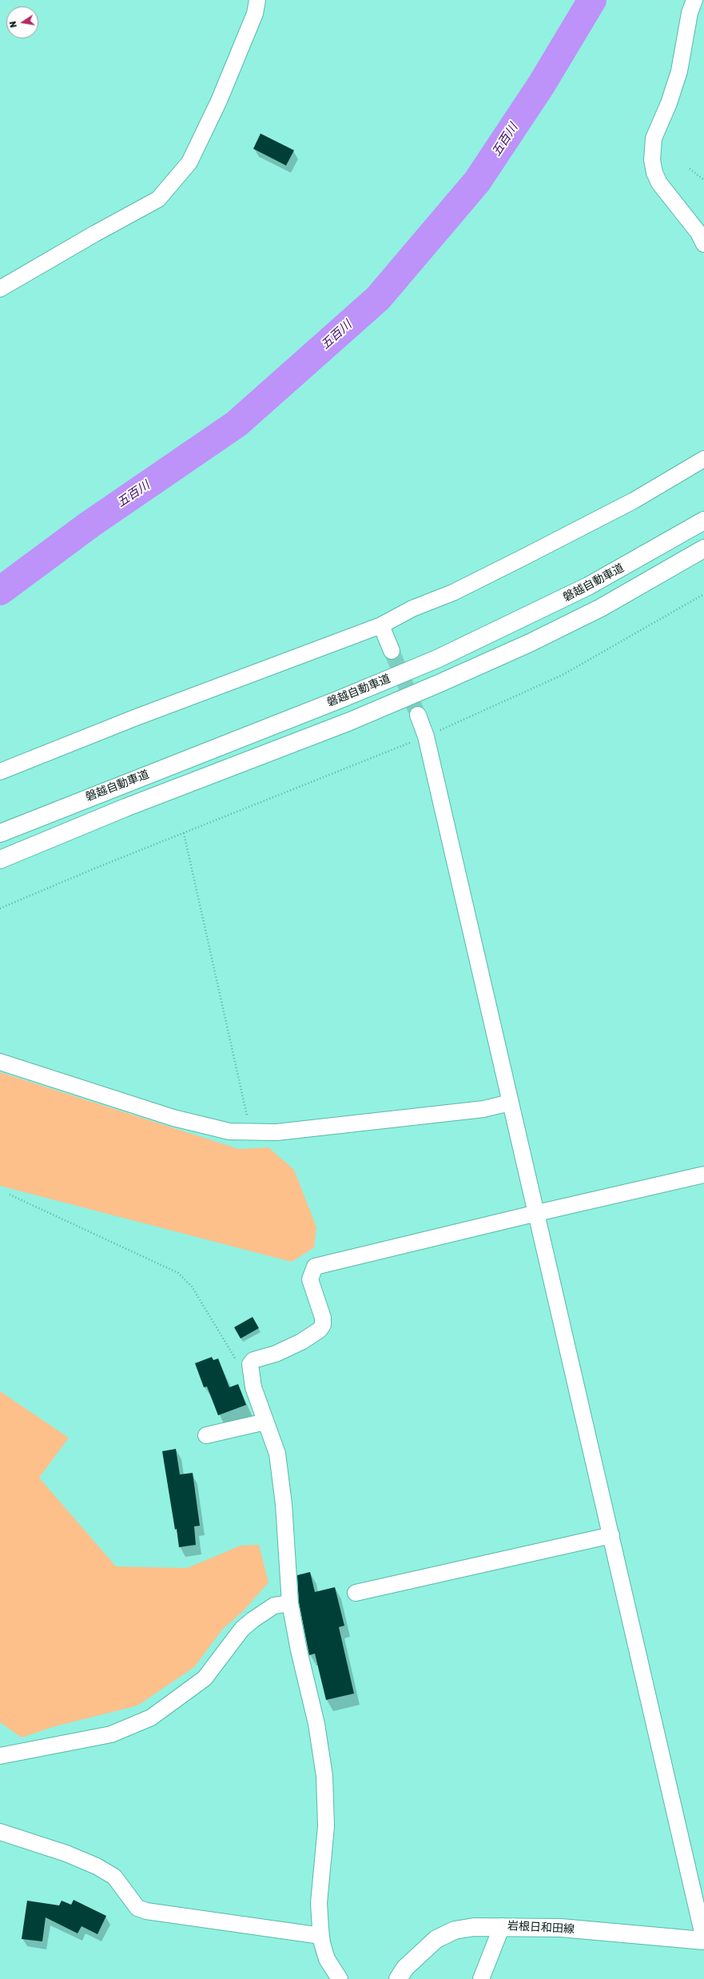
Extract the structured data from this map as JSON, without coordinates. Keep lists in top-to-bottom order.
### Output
{
  "streets": {
    "main road": ["磐越自動車道", "岩根日和田線"]
  },
  "water": ["五百川"],
  "north": "left"
}
